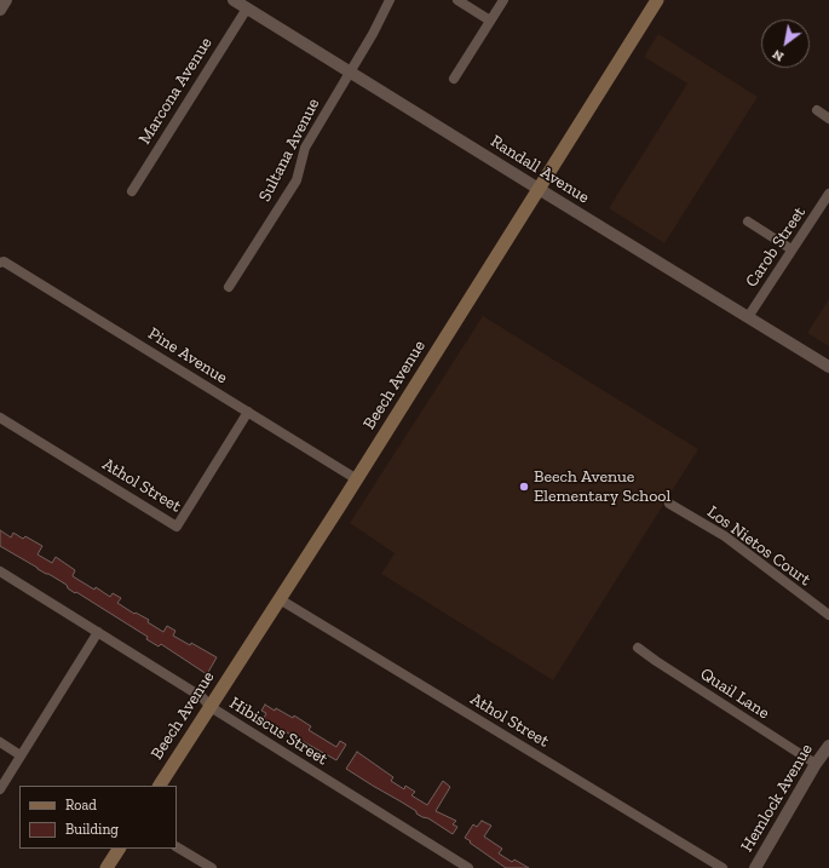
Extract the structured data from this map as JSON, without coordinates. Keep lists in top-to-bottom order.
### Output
{
  "streets": {
    "main road": ["Beech Avenue"],
    "street": [
      "Marcona Avenue",
      "Sultana Avenue",
      "Randall Avenue",
      "Carob Street",
      "Pine Avenue",
      "Athol Street",
      "Los Nietos Court",
      "Quail Lane",
      "Hibiscus Street",
      "Hemlock Avenue"
    ]
  },
  "crossings": [
    ["Marcona Avenue", "Randall Avenue"],
    ["Sultana Avenue", "Randall Avenue"],
    ["Randall Avenue", "Carob Street"],
    ["Randall Avenue", "Beech Avenue"],
    ["Pine Avenue", "Beech Avenue"],
    ["Pine Avenue", "Athol Street"],
    ["Beech Avenue", "Athol Street"],
    ["Beech Avenue", "Hibiscus Street"],
    ["Quail Lane", "Hemlock Avenue"]
  ],
  "places": ["Beech Avenue Elementary School"],
  "legend": ["Road", "Building"],
  "north": "bottom left"
}
